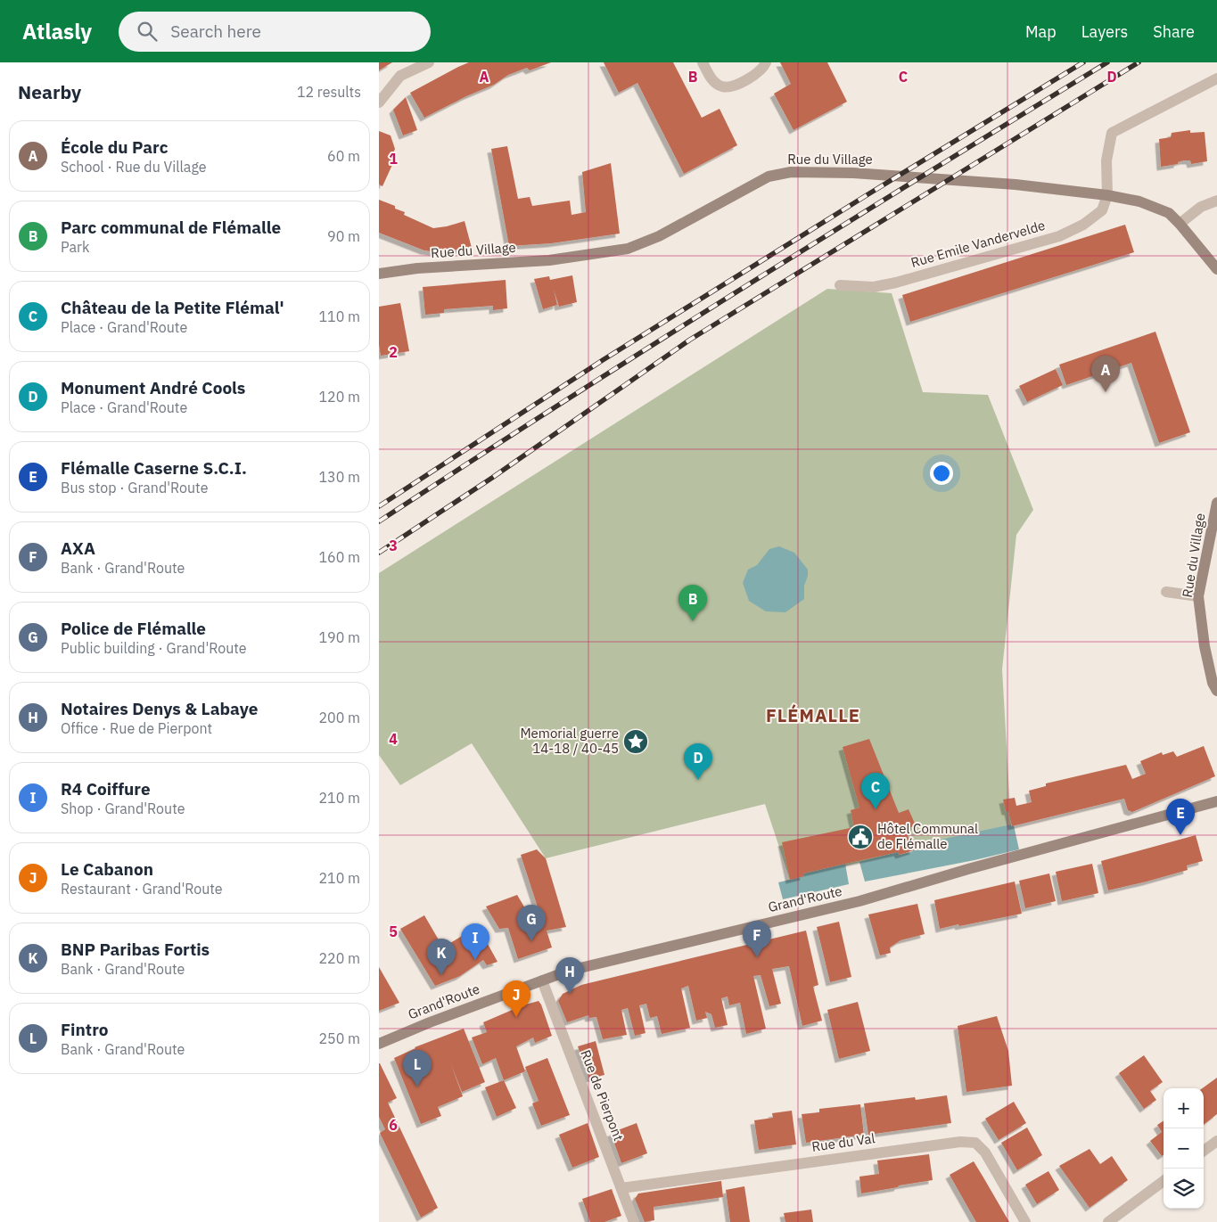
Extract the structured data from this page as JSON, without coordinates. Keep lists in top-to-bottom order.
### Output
{
  "streets": {
    "street": [
      "Rue du Village",
      "Rue Emile Vandervelde",
      "Grand'Route",
      "Rue de Pierpont",
      "Rue du Val"
    ]
  },
  "crossings": [
    ["Rue du Village", "Rue Emile Vandervelde"],
    ["Grand'Route", "Rue de Pierpont"],
    ["Rue de Pierpont", "Rue du Val"]
  ],
  "districts": ["FLÉMALLE"],
  "places": {
    "place": ["Memorial guerre 14-18 / 40-45"],
    "public building": ["Hôtel Communal de Flémalle"]
  },
  "page": {
    "header": "Atlasly",
    "search": "Search here",
    "nav": ["Map", "Layers", "Share"],
    "heading": ["Nearby", "12 results"],
    "list": [
      {
        "mark": "A",
        "name": "École du Parc",
        "note": "School · Rue du Village",
        "value": "60 m"
      },
      {
        "mark": "B",
        "name": "Parc communal de Flémalle",
        "note": "Park",
        "value": "90 m"
      },
      {
        "mark": "C",
        "name": "Château de la Petite Flémal'",
        "note": "Place · Grand'Route",
        "value": "110 m"
      },
      {
        "mark": "D",
        "name": "Monument André Cools",
        "note": "Place · Grand'Route",
        "value": "120 m"
      },
      {
        "mark": "E",
        "name": "Flémalle Caserne S.C.I.",
        "note": "Bus stop · Grand'Route",
        "value": "130 m"
      },
      {
        "mark": "F",
        "name": "AXA",
        "note": "Bank · Grand'Route",
        "value": "160 m"
      },
      {
        "mark": "G",
        "name": "Police de Flémalle",
        "note": "Public building · Grand'Route",
        "value": "190 m"
      },
      {
        "mark": "H",
        "name": "Notaires Denys & Labaye",
        "note": "Office · Rue de Pierpont",
        "value": "200 m"
      },
      {
        "mark": "I",
        "name": "R4 Coiffure",
        "note": "Shop · Grand'Route",
        "value": "210 m"
      },
      {
        "mark": "J",
        "name": "Le Cabanon",
        "note": "Restaurant · Grand'Route",
        "value": "210 m"
      },
      {
        "mark": "K",
        "name": "BNP Paribas Fortis",
        "note": "Bank · Grand'Route",
        "value": "220 m"
      },
      {
        "mark": "L",
        "name": "Fintro",
        "note": "Bank · Grand'Route",
        "value": "250 m"
      }
    ],
    "pins": [
      "A",
      "B",
      "D",
      "C",
      "E",
      "G",
      "F",
      "I",
      "K",
      "H",
      "J",
      "L"
    ],
    "map_buttons": ["+", "−"]
  },
  "grid": {
    "columns": [
      "A",
      "B",
      "C",
      "D"
    ],
    "rows": [
      "1",
      "2",
      "3",
      "4",
      "5",
      "6"
    ]
  }
}
